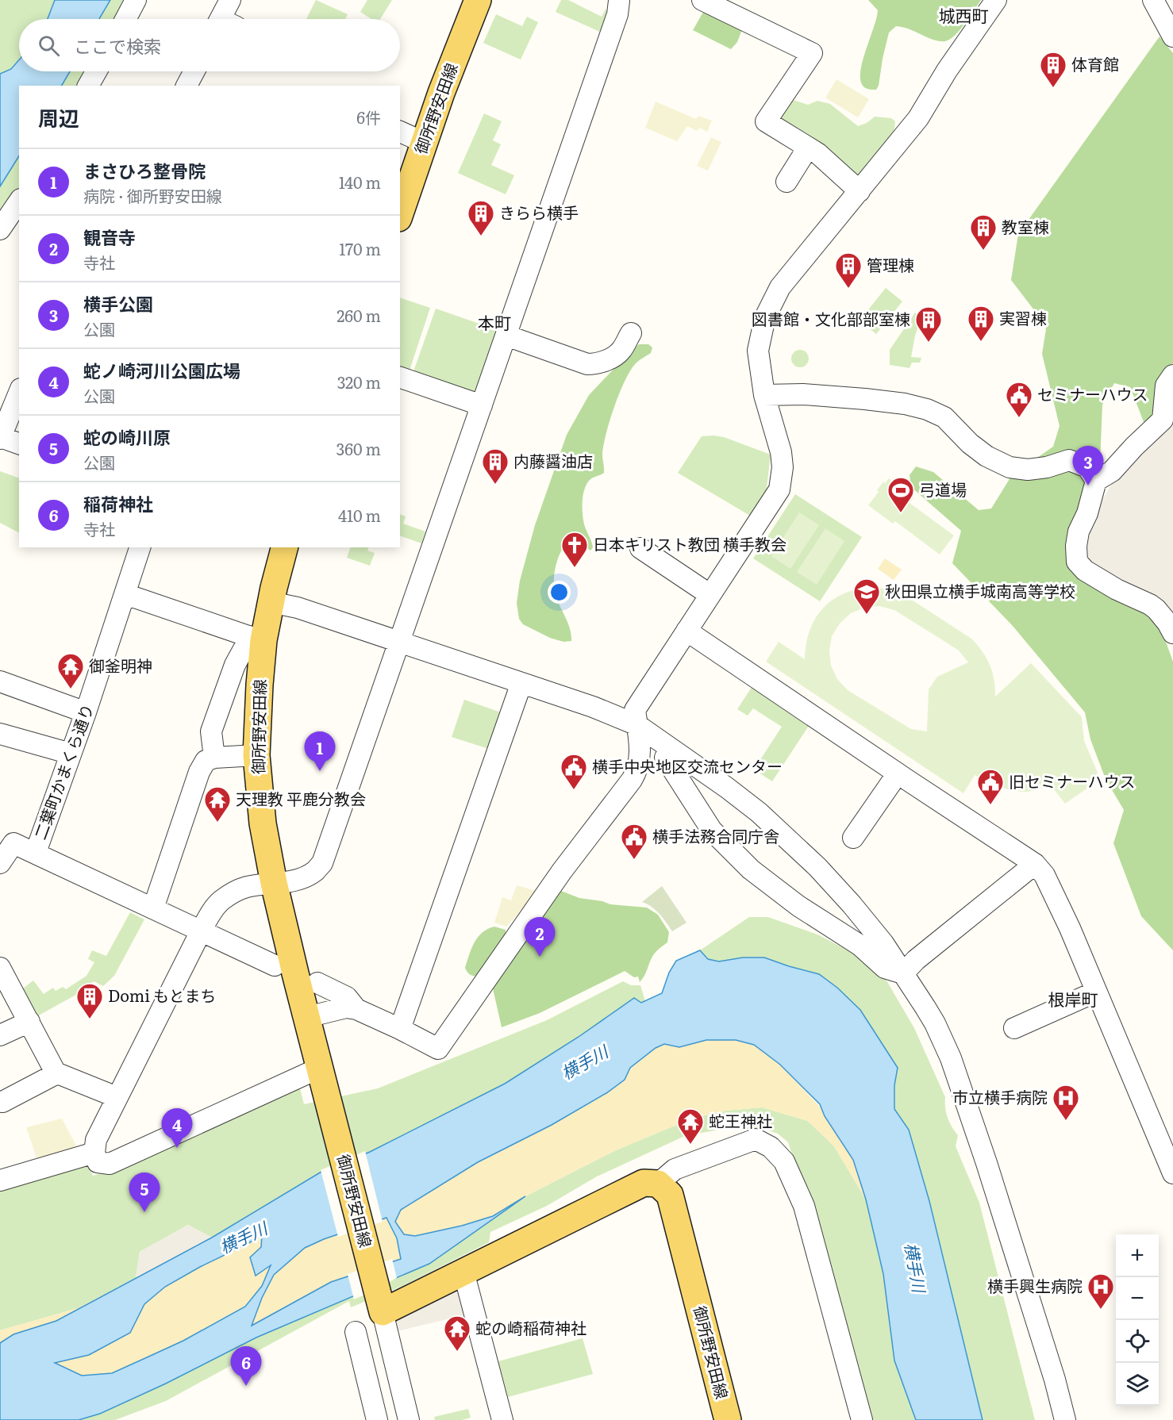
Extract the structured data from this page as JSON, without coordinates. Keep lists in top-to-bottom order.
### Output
{
  "streets": {
    "main road": ["御所野安田線"],
    "street": ["二葉町かまくら通り"]
  },
  "districts": ["城西町", "本町", "根岸町"],
  "water": ["横手川"],
  "places": {
    "building": [
      "体育館",
      "きらら横手",
      "教室棟",
      "管理棟",
      "実習棟",
      "図書館・文化部部室棟",
      "内藤醤油店",
      "Domi もとまち"
    ],
    "public building": [
      "セミナーハウス",
      "横手中央地区交流センター",
      "旧セミナーハウス",
      "横手法務合同庁舎"
    ],
    "sports": ["弓道場"],
    "church": ["日本キリスト教団 横手教会"],
    "school or university": ["秋田県立横手城南高等学校"],
    "temple": [
      "御釜明神",
      "天理教 平鹿分教会",
      "蛇王神社",
      "蛇の崎稲荷神社"
    ],
    "hospital": ["市立横手病院", "横手興生病院"]
  },
  "page": {
    "search": "ここで検索",
    "heading": ["周辺", "6件"],
    "list": [
      {
        "mark": "1",
        "name": "まさひろ整骨院",
        "note": "病院 · 御所野安田線",
        "value": "140 m"
      },
      {
        "mark": "2",
        "name": "観音寺",
        "note": "寺社",
        "value": "170 m"
      },
      {
        "mark": "3",
        "name": "横手公園",
        "note": "公園",
        "value": "260 m"
      },
      {
        "mark": "4",
        "name": "蛇ノ崎河川公園広場",
        "note": "公園",
        "value": "320 m"
      },
      {
        "mark": "5",
        "name": "蛇の崎川原",
        "note": "公園",
        "value": "360 m"
      },
      {
        "mark": "6",
        "name": "稲荷神社",
        "note": "寺社",
        "value": "410 m"
      }
    ],
    "pins": [
      "3",
      "1",
      "2",
      "4",
      "5",
      "6"
    ],
    "map_buttons": ["+", "−"]
  }
}
